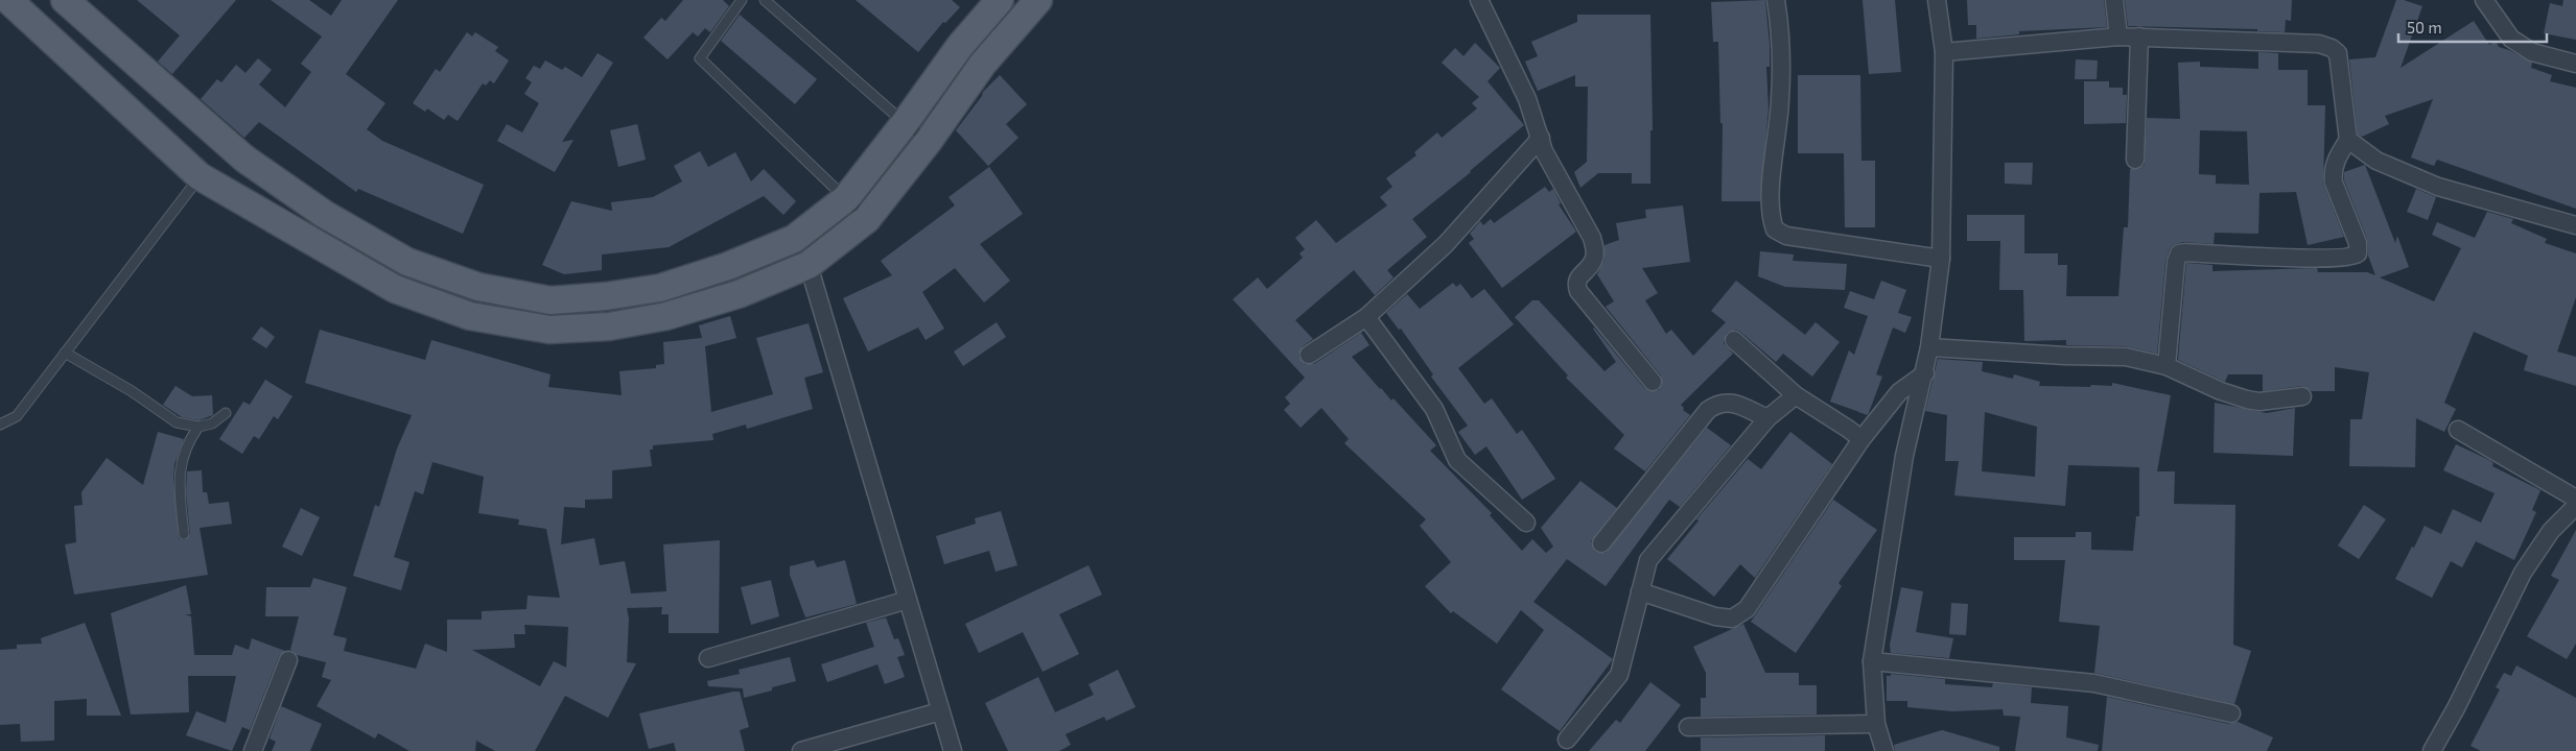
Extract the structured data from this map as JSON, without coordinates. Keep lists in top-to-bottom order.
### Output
{
  "scale_bar": "50 m"
}
